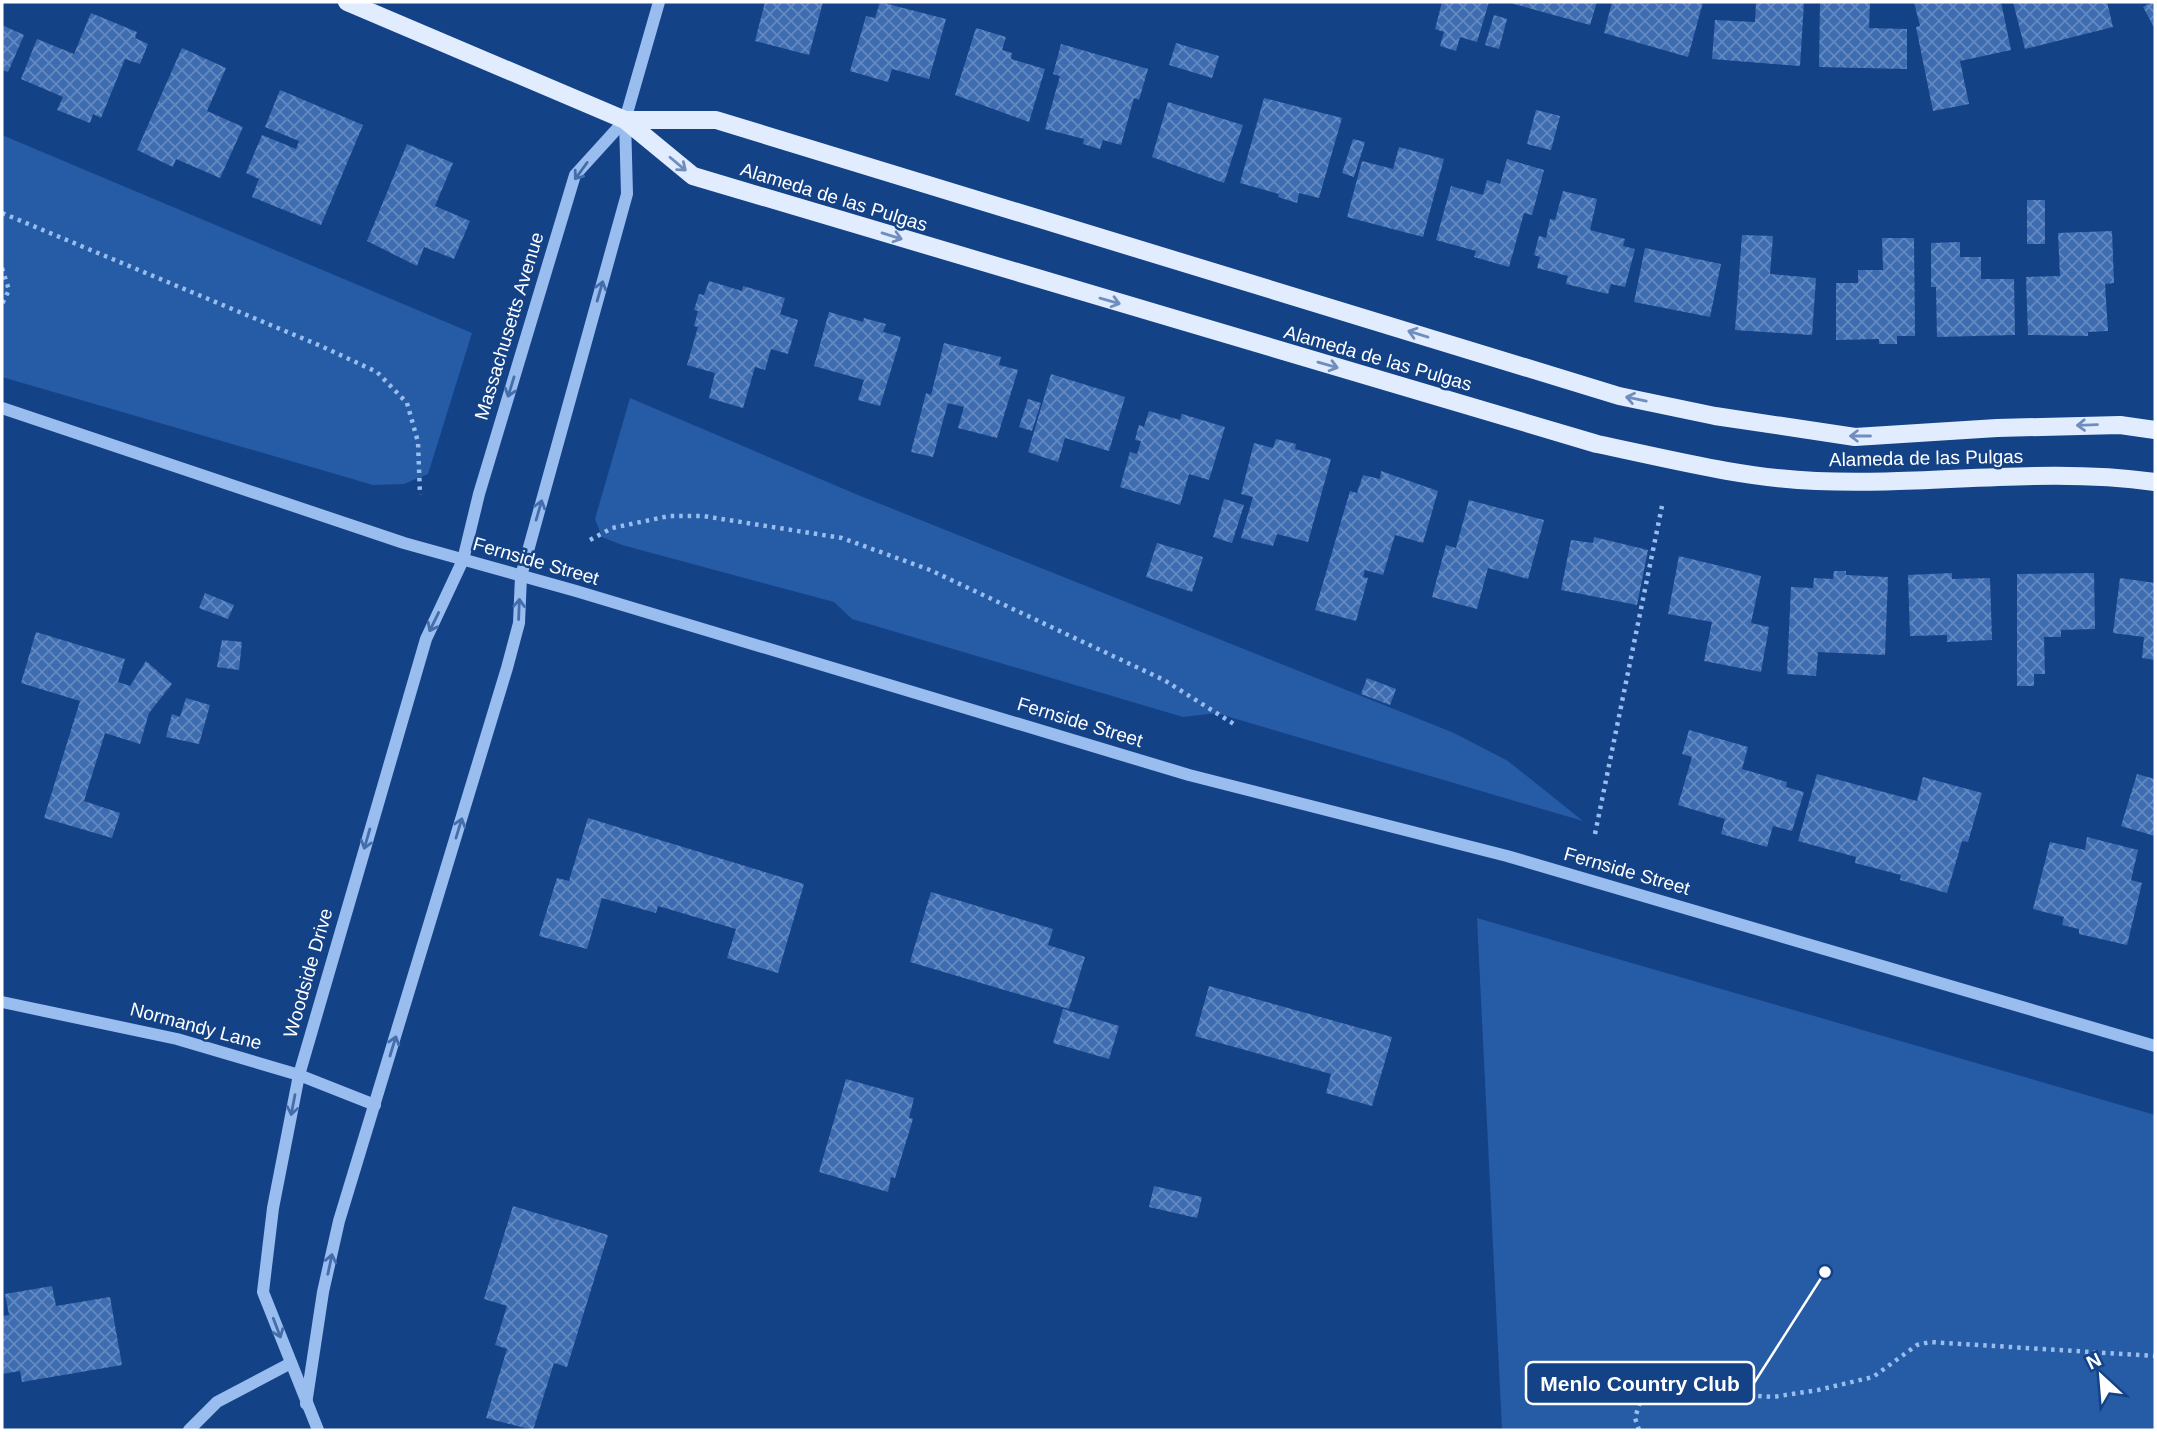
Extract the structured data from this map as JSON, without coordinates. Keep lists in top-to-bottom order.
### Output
{
  "streets": {
    "main road": ["Alameda de las Pulgas"],
    "street": [
      "Massachusetts Avenue",
      "Fernside Street",
      "Woodside Drive",
      "Normandy Lane"
    ]
  },
  "crossings": [
    ["Alameda de las Pulgas", "Massachusetts Avenue"],
    ["Massachusetts Avenue", "Fernside Street"],
    ["Massachusetts Avenue", "Woodside Drive"],
    ["Fernside Street", "Woodside Drive"],
    ["Woodside Drive", "Normandy Lane"]
  ],
  "places": ["Menlo Country Club"],
  "north": "top left"
}
